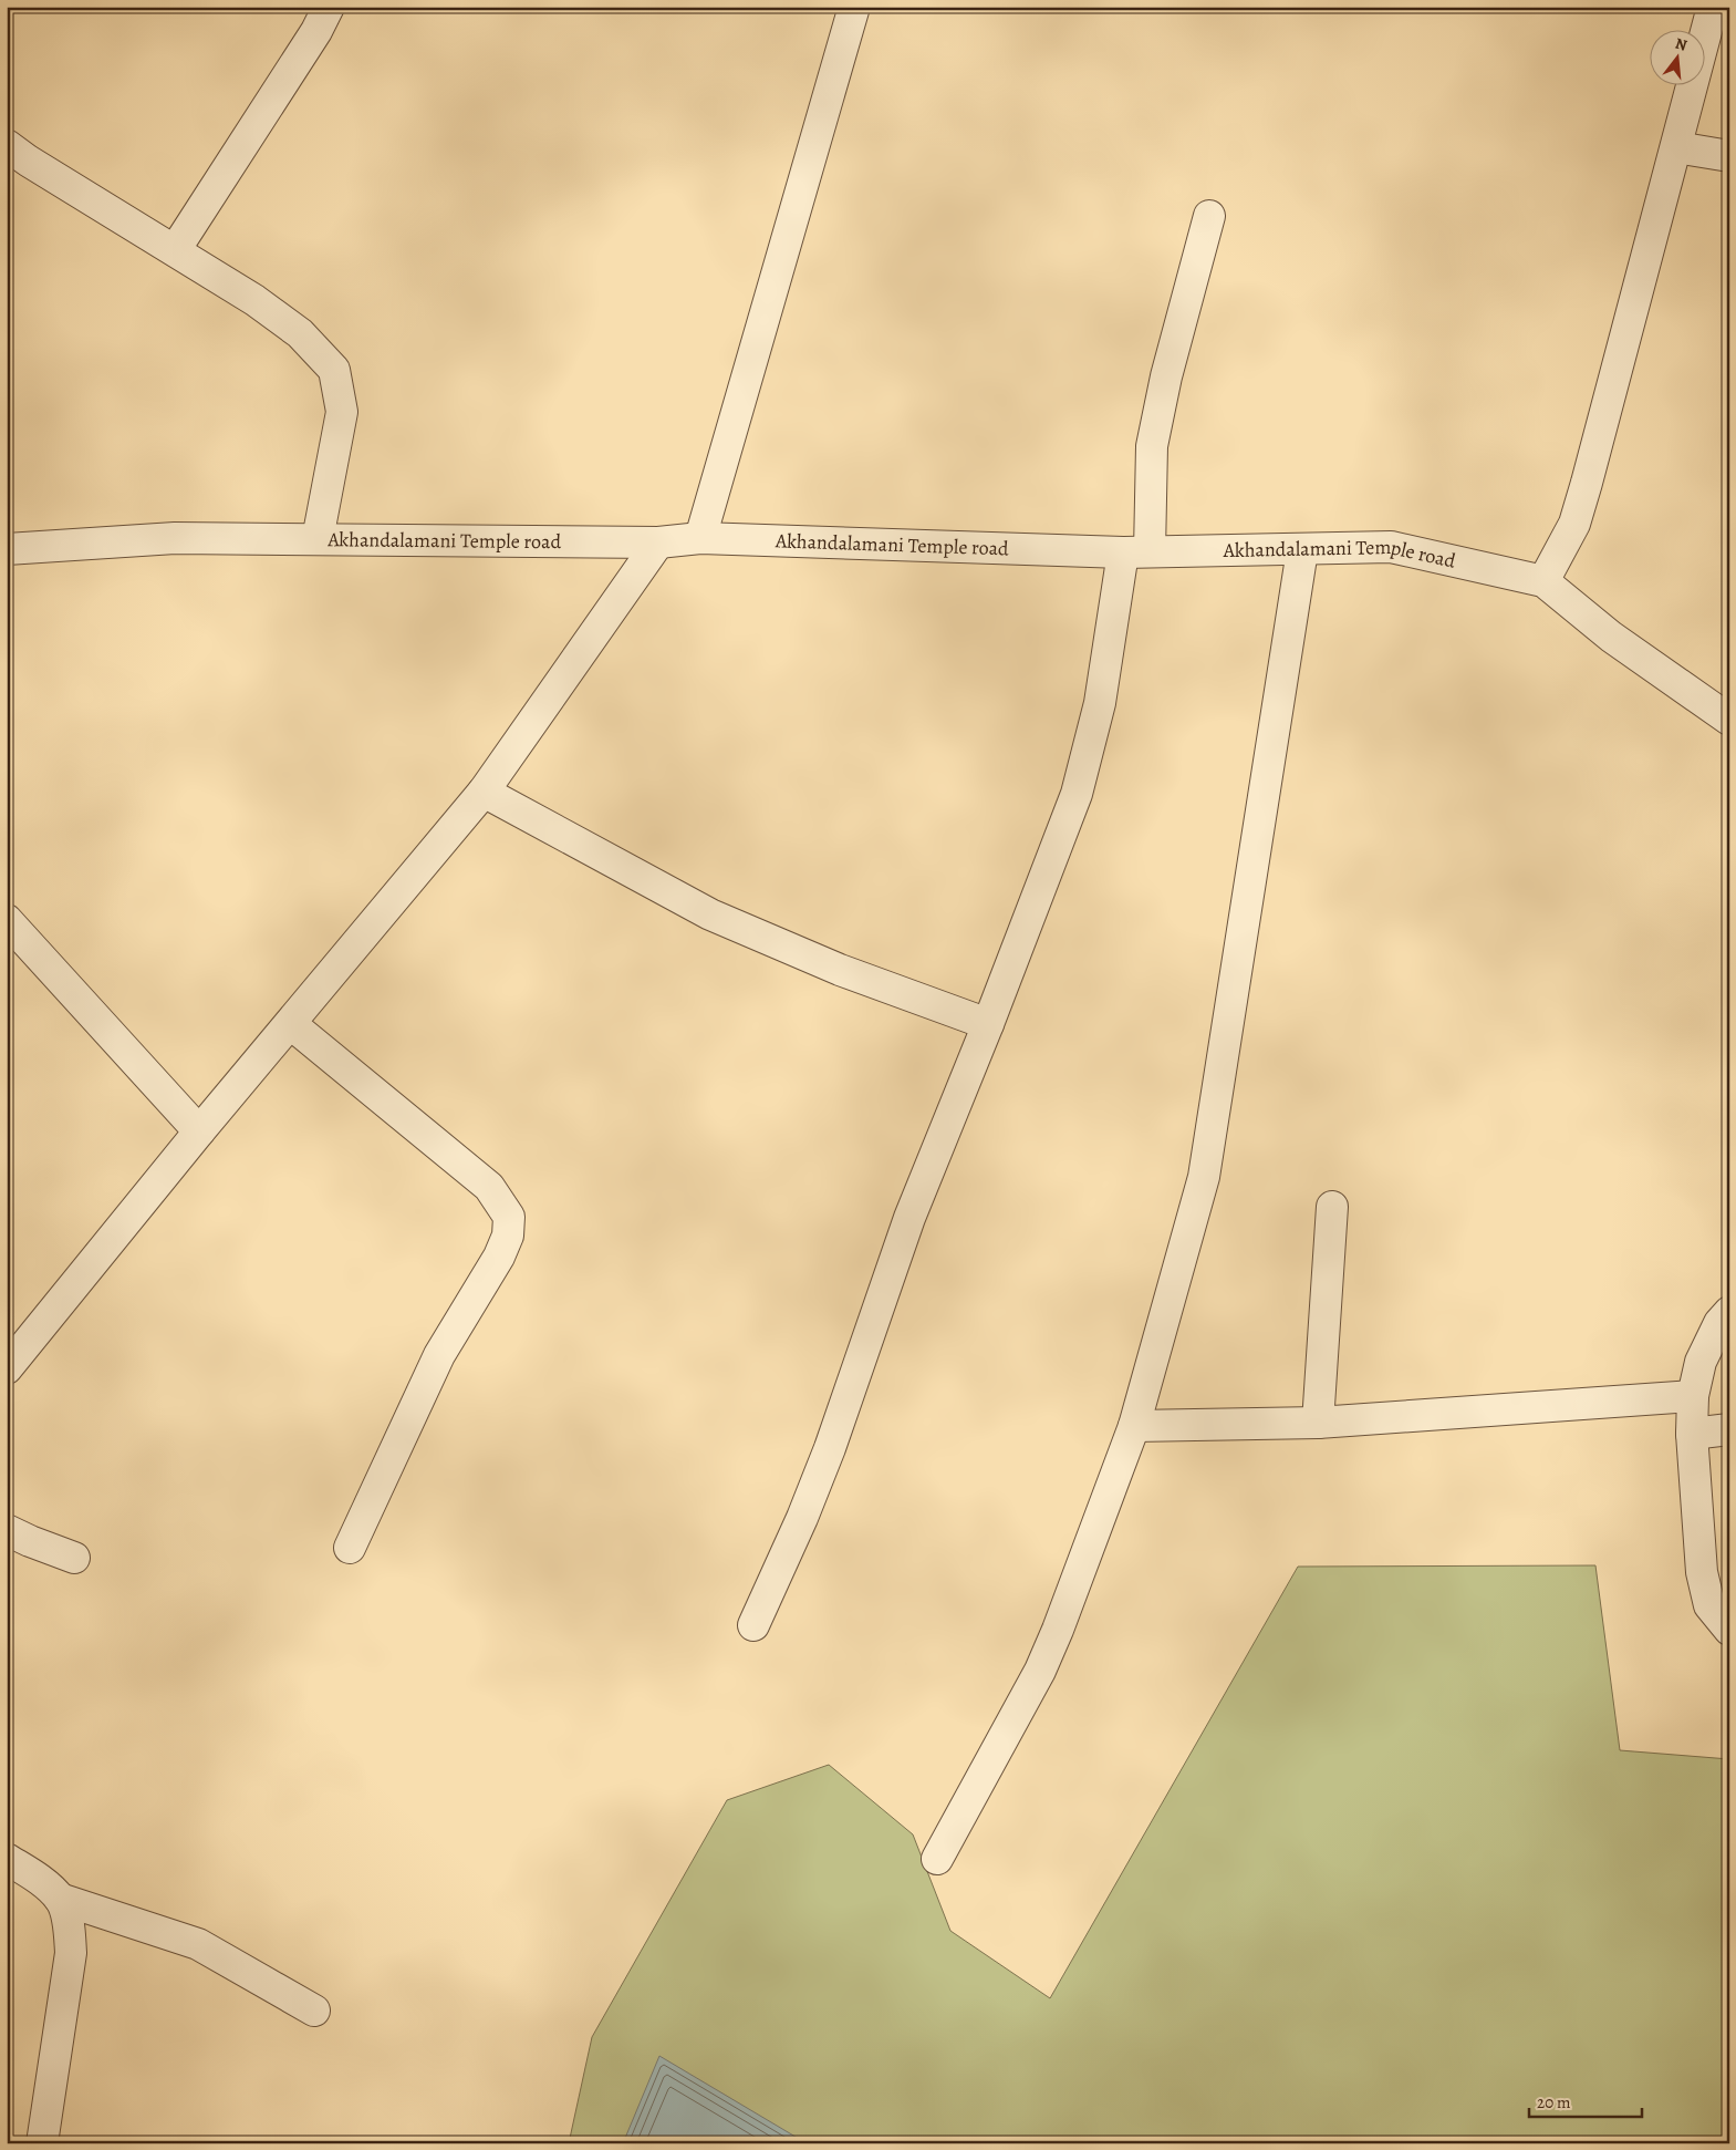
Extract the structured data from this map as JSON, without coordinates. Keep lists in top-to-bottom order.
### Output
{
  "streets": {
    "street": ["Akhandalamani Temple road"]
  },
  "scale_bar": "20 m",
  "north": "top"
}
